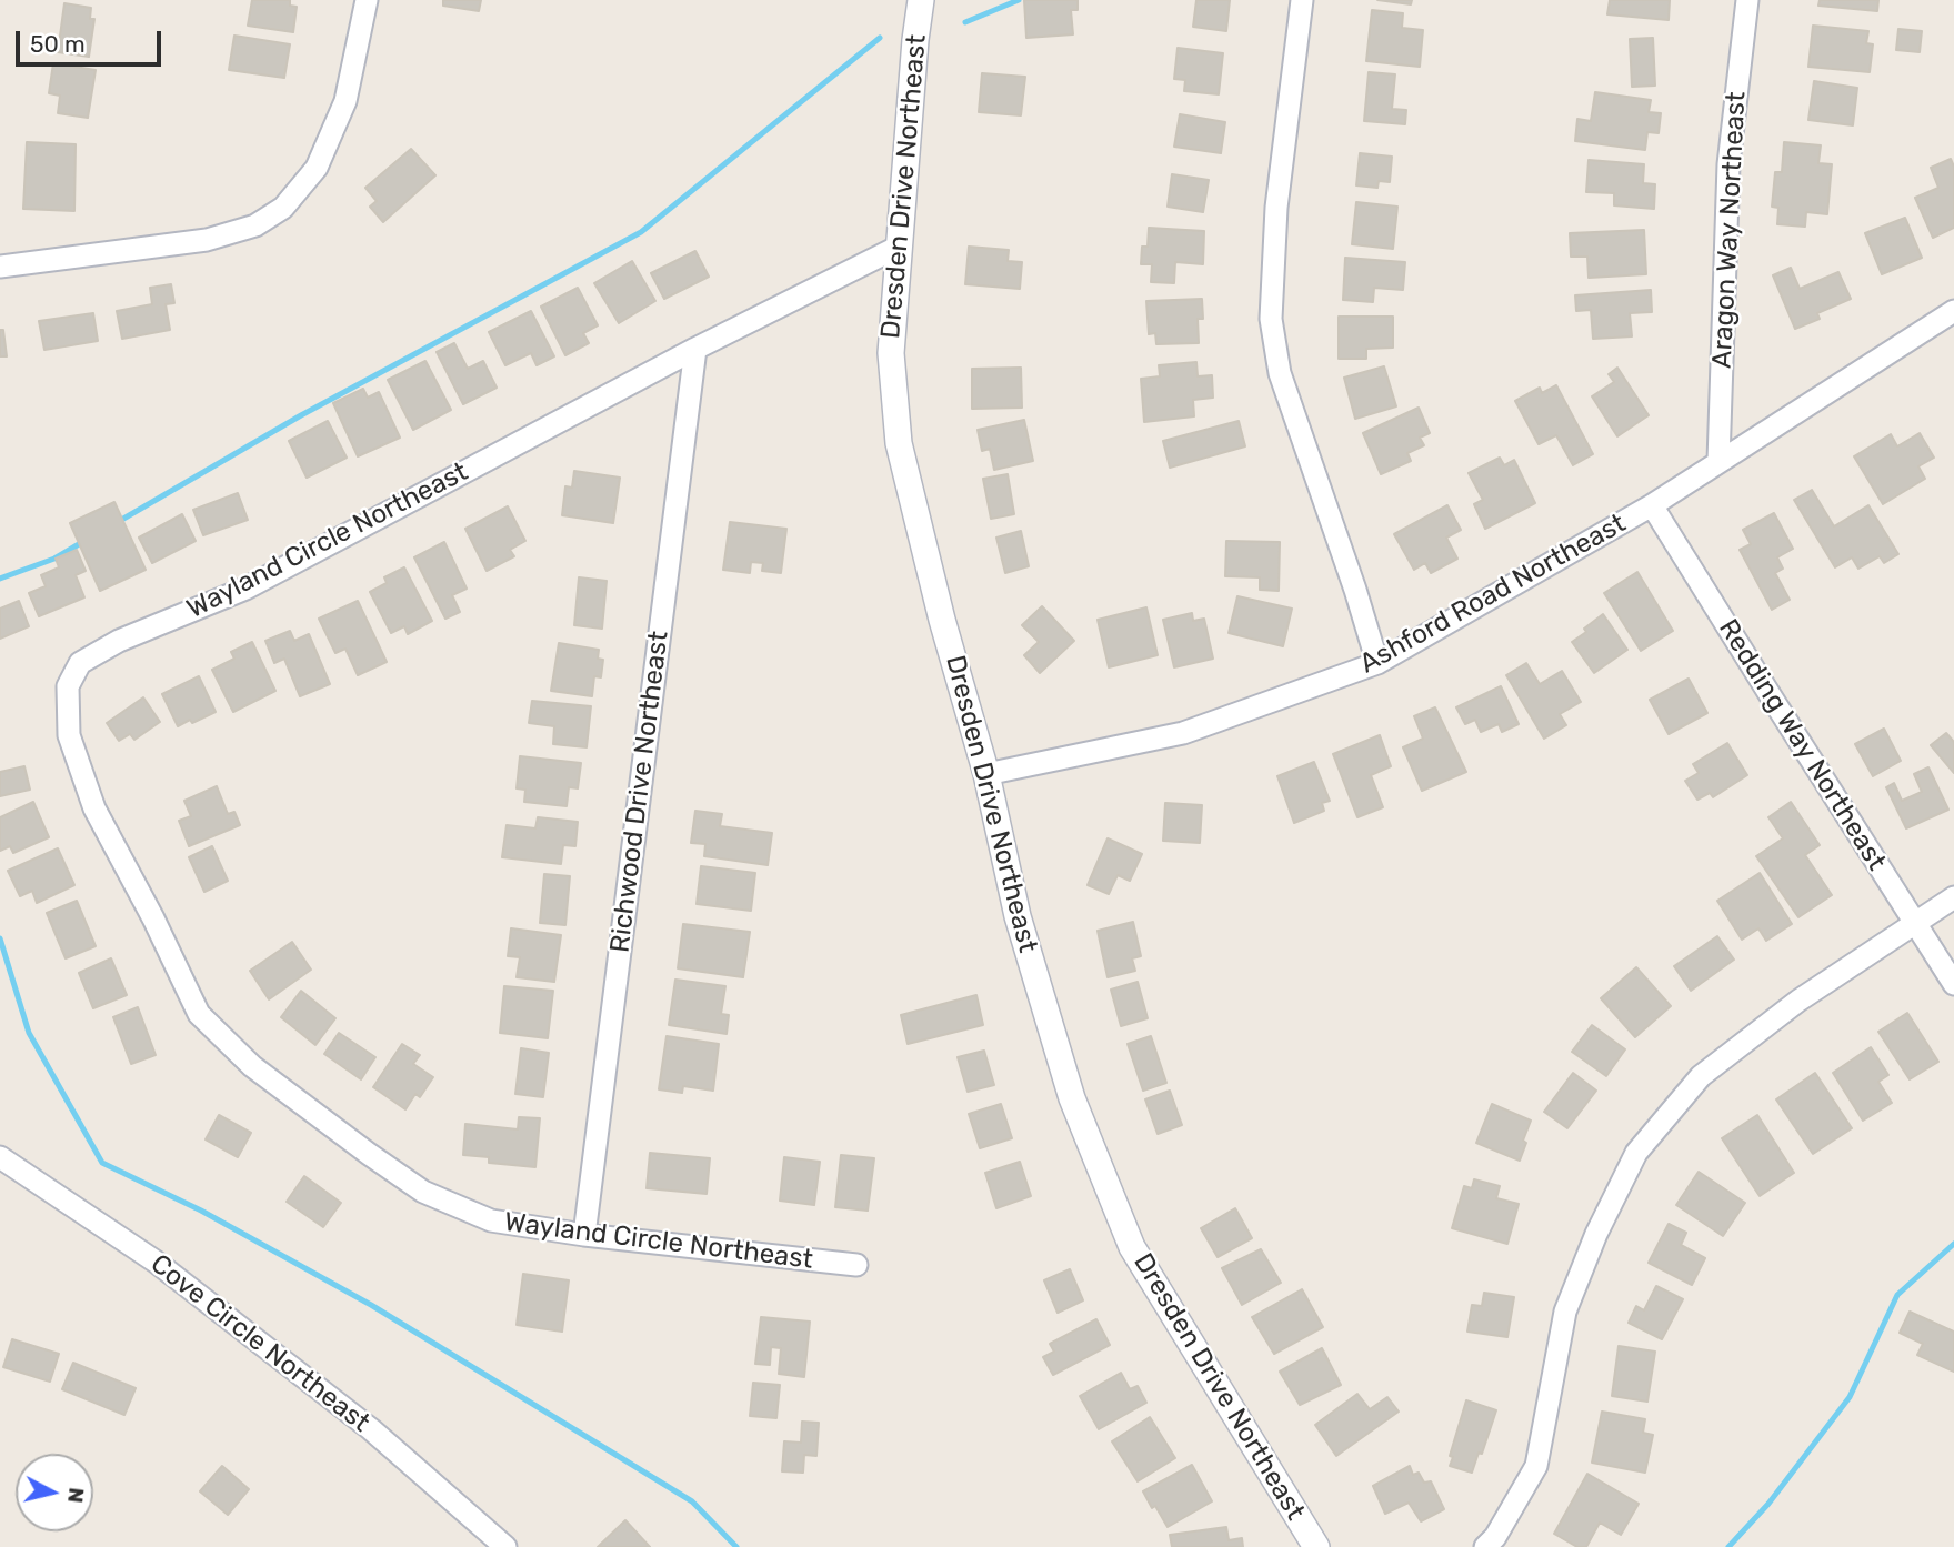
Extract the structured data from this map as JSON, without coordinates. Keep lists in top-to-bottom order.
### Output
{
  "streets": {
    "street": [
      "Dresden Drive Northeast",
      "Aragon Way Northeast",
      "Wayland Circle Northeast",
      "Ashford Road Northeast",
      "Redding Way Northeast",
      "Richwood Drive Northeast",
      "Cove Circle Northeast"
    ]
  },
  "crossings": [
    ["Dresden Drive Northeast", "Wayland Circle Northeast"],
    ["Dresden Drive Northeast", "Ashford Road Northeast"],
    ["Aragon Way Northeast", "Ashford Road Northeast"],
    ["Wayland Circle Northeast", "Richwood Drive Northeast"],
    ["Ashford Road Northeast", "Redding Way Northeast"]
  ],
  "scale_bar": "50 m",
  "north": "right"
}
